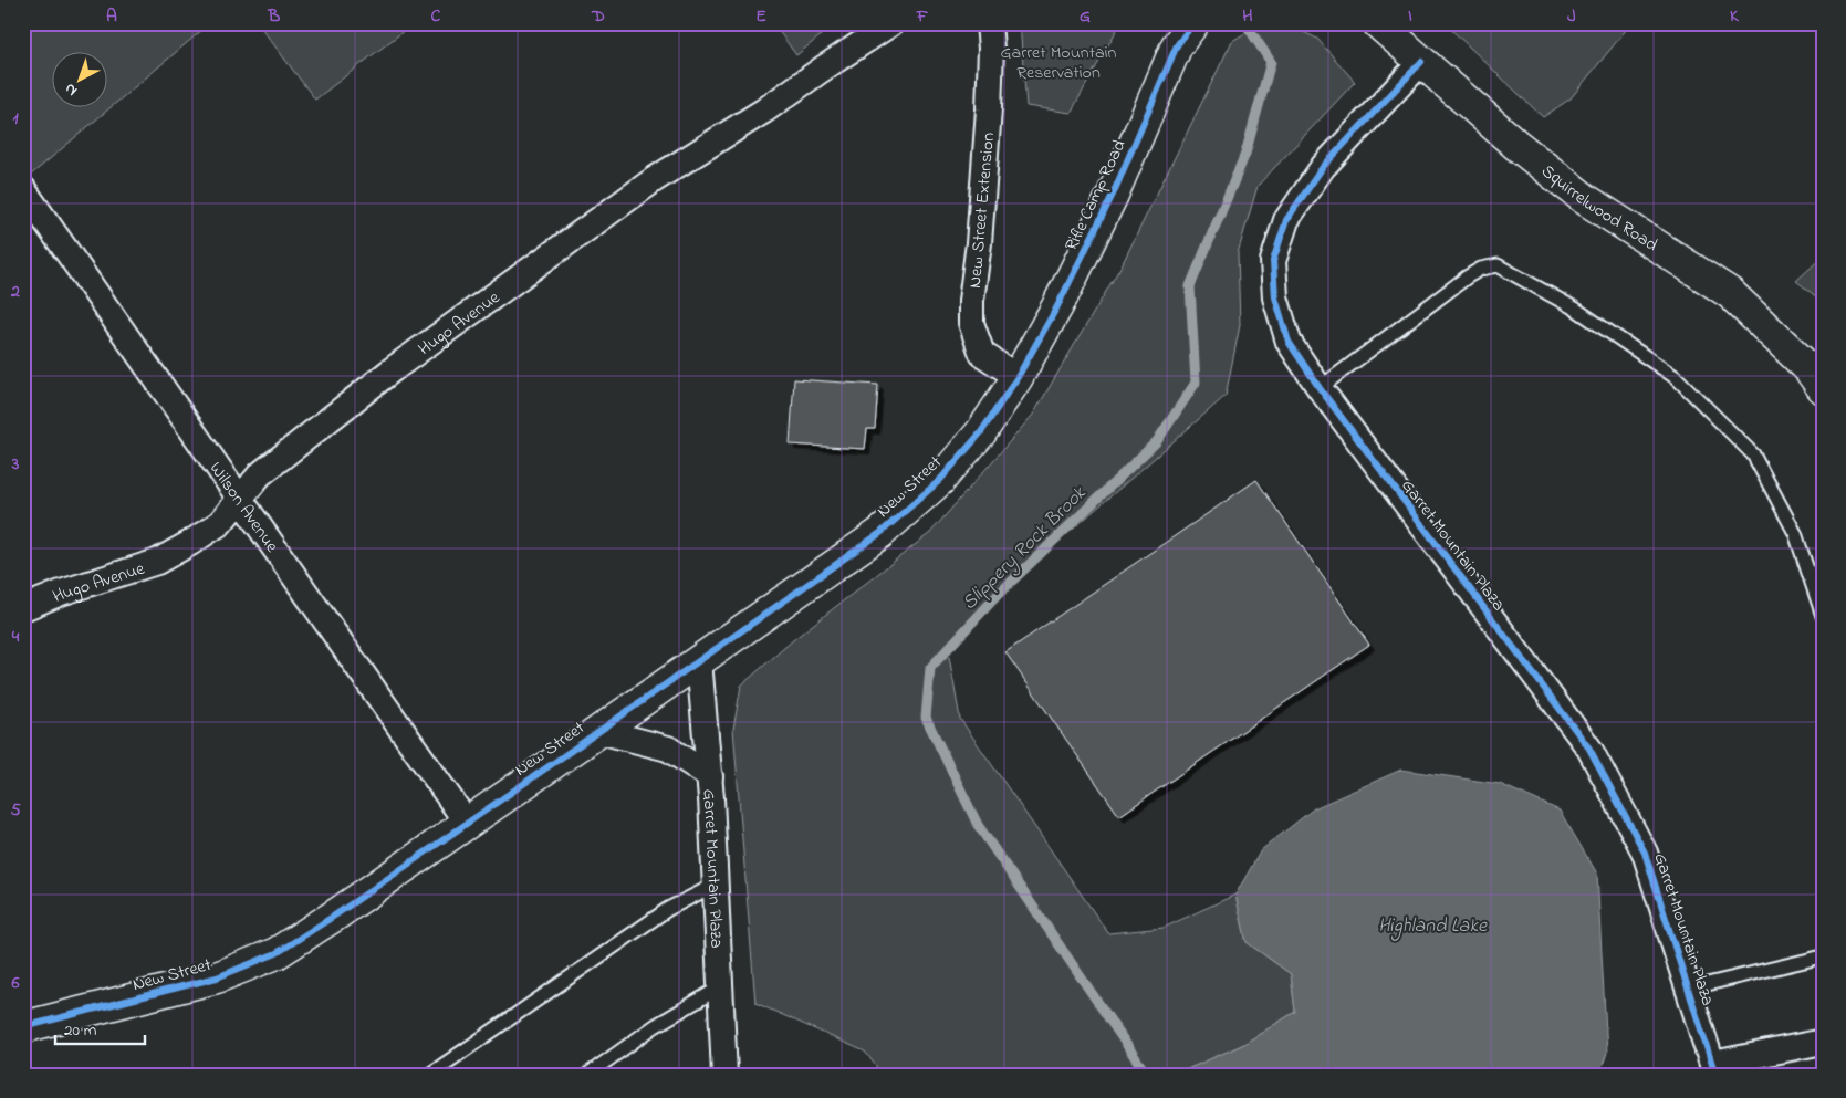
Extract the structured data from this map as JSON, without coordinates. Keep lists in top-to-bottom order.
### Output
{
  "streets": {
    "street": [
      "Rifle Camp Road",
      "Squirrelwood Road",
      "New Street Extension",
      "Hugo Avenue",
      "New Street",
      "Wilson Avenue",
      "Garret Mountain Plaza"
    ]
  },
  "crossings": [
    ["Rifle Camp Road", "New Street Extension"],
    ["Rifle Camp Road", "New Street"],
    ["Squirrelwood Road", "Garret Mountain Plaza"],
    ["New Street Extension", "New Street"],
    ["Hugo Avenue", "Wilson Avenue"],
    ["New Street", "Wilson Avenue"],
    ["New Street", "Garret Mountain Plaza"]
  ],
  "water": ["Slippery Rock Brook", "Highland Lake"],
  "parks": ["Garret Mountain Reservation"],
  "scale_bar": "20 m",
  "north": "bottom left",
  "grid": {
    "columns": [
      "A",
      "B",
      "C",
      "D",
      "E",
      "F",
      "G",
      "H",
      "I",
      "J",
      "K"
    ],
    "rows": [
      "1",
      "2",
      "3",
      "4",
      "5",
      "6"
    ]
  }
}
